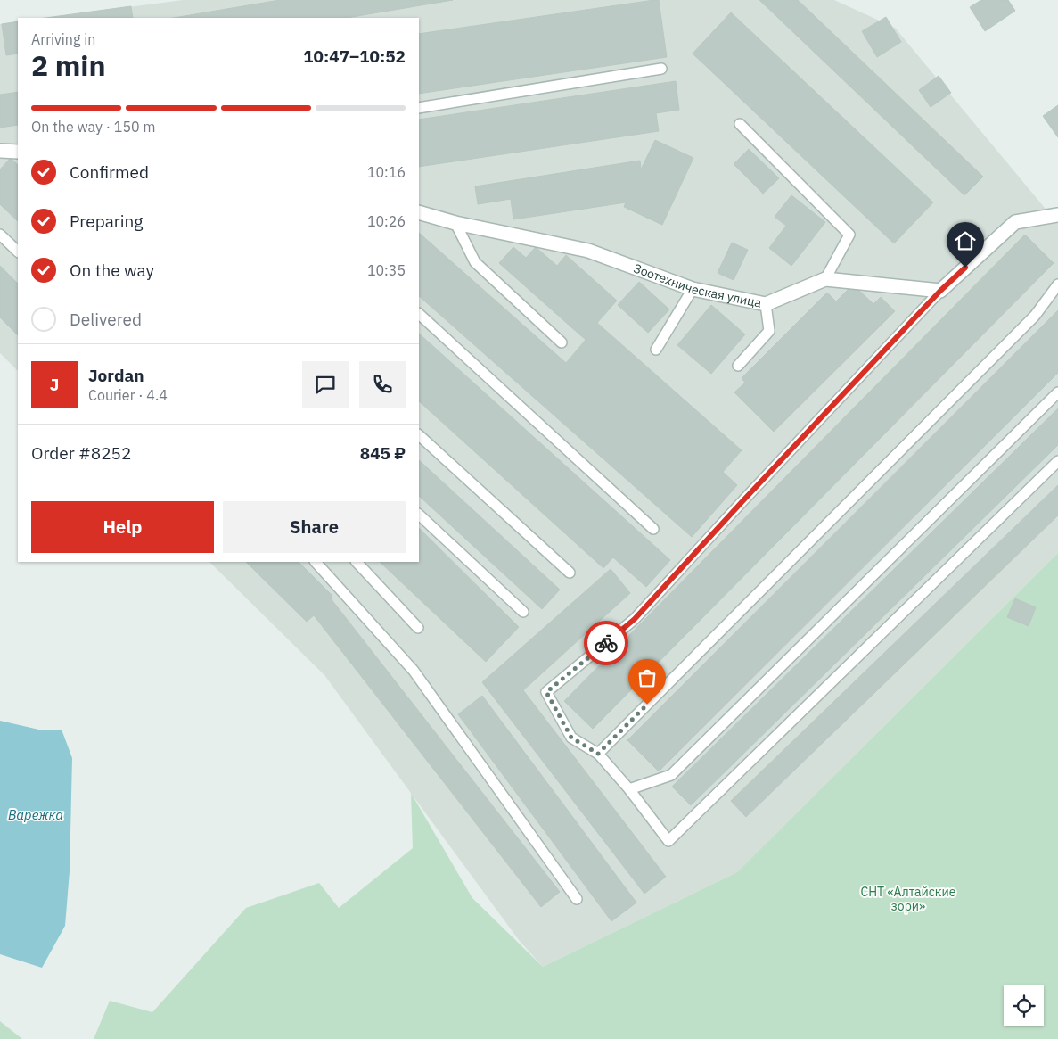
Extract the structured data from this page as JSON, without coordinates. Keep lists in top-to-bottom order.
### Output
{
  "streets": {
    "street": ["Зоотехническая улица"]
  },
  "water": ["Варежка"],
  "parks": ["СНТ «Алтайские зори»"],
  "page": {
    "heading": ["2 min", "Arriving in", "10:47–10:52"],
    "panel": [
      "Jordan",
      "Courier · 4.4",
      "Order #8252",
      "845 ₽"
    ],
    "bar": "On the way · 150 m",
    "list": [
      ["Confirmed", "10:16"],
      ["Preparing", "10:26"],
      ["On the way", "10:35"],
      "Delivered"
    ],
    "round": "J",
    "buttons": ["Help", "Share"]
  }
}
